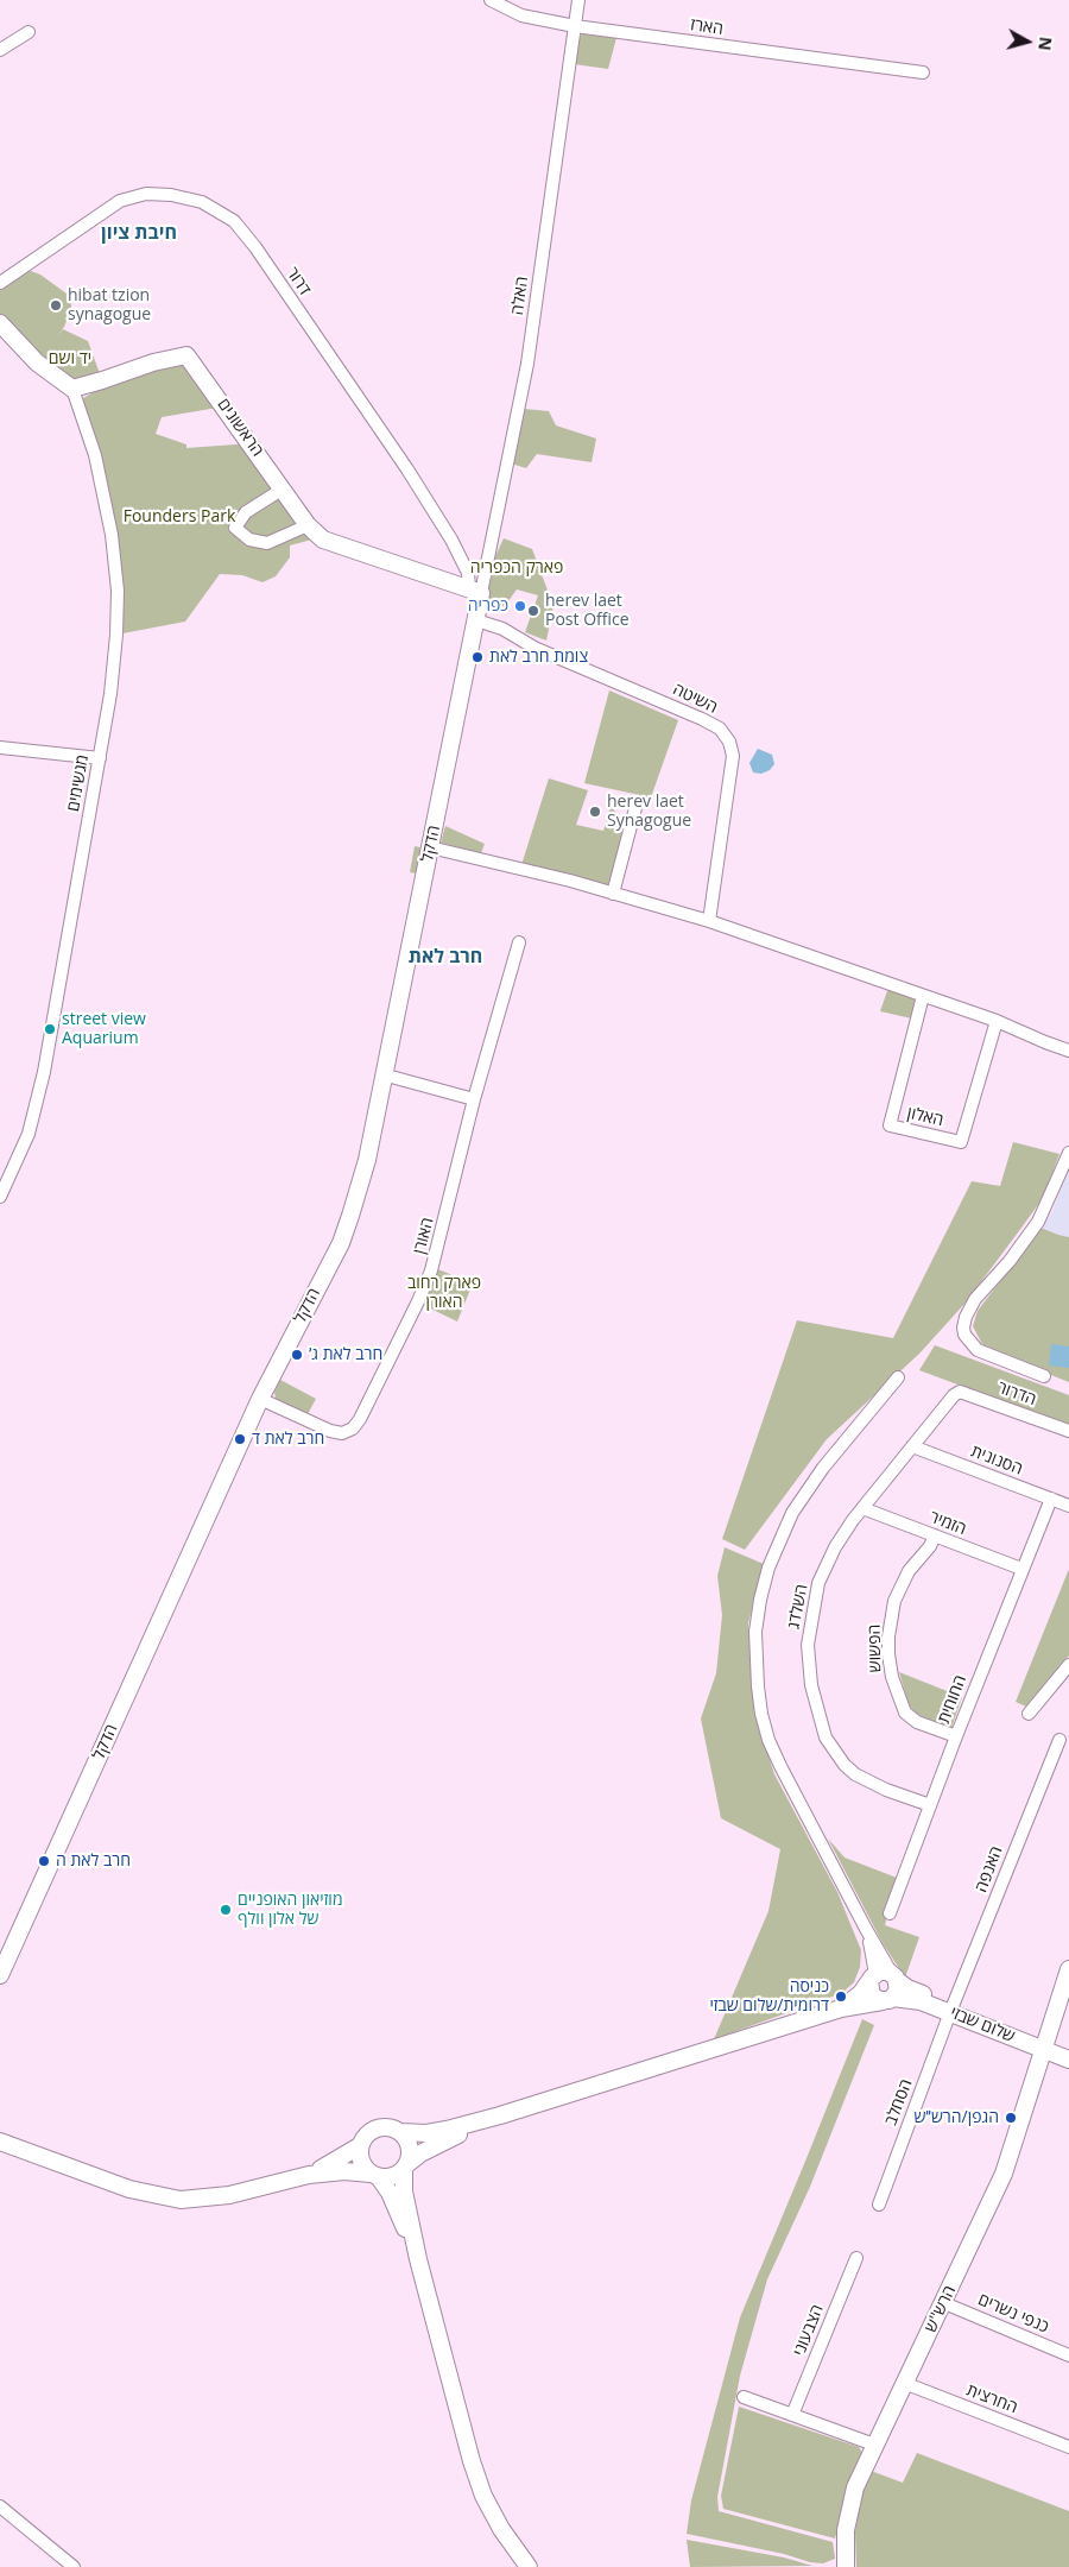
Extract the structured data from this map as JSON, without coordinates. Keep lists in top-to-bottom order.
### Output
{
  "streets": {
    "street": [
      "הארז",
      "דרור",
      "האלה",
      "הראשונים",
      "השיטה",
      "מגשימים",
      "הדקל",
      "האלון",
      "האורן",
      "הדרור",
      "הסנונית",
      "הזמיר",
      "השלדג",
      "הפשוש",
      "החוחית",
      "האנפה",
      "שלום שבזי",
      "הסחלב",
      "הרש''ש",
      "כנפי נשרים",
      "הצבעוני",
      "החרצית"
    ]
  },
  "crossings": [
    ["הארז", "האלה"],
    ["דרור", "האלה"],
    ["דרור", "הראשונים"],
    ["דרור", "הדקל"],
    ["האלה", "הראשונים"],
    ["האלה", "הדקל"],
    ["הראשונים", "מגשימים"],
    ["הראשונים", "הדקל"],
    ["השיטה", "הדקל"],
    ["הדקל", "האורן"],
    ["הדרור", "השלדג"],
    ["הסנונית", "השלדג"],
    ["הסנונית", "החוחית"],
    ["הזמיר", "השלדג"],
    ["הזמיר", "הפשוש"],
    ["הזמיר", "החוחית"],
    ["השלדג", "החוחית"],
    ["הפשוש", "החוחית"],
    ["האנפה", "שלום שבזי"],
    ["האנפה", "הסחלב"],
    ["שלום שבזי", "הסחלב"],
    ["שלום שבזי", "הרש''ש"],
    ["הרש''ש", "כנפי נשרים"],
    ["הרש''ש", "החרצית"]
  ],
  "districts": ["חיבת ציון", "חרב לאת"],
  "parks": [
    "יד ושם",
    "Founders Park",
    "פארק הכפריה",
    "פארק רחוב האורן"
  ],
  "places": [
    "hibat tzion synagogue",
    "כפריה",
    "herev laet Post Office",
    "צומת חרב לאת",
    "herev laet Synagogue",
    "street view Aquarium",
    "חרב לאת ג׳",
    "חרב לאת ד",
    "חרב לאת ה",
    "מוזיאון האופניים של אלון וולף",
    "כניסה דרומית/שלום שבזי",
    "הגפן/הרש״ש"
  ],
  "north": "right"
}
